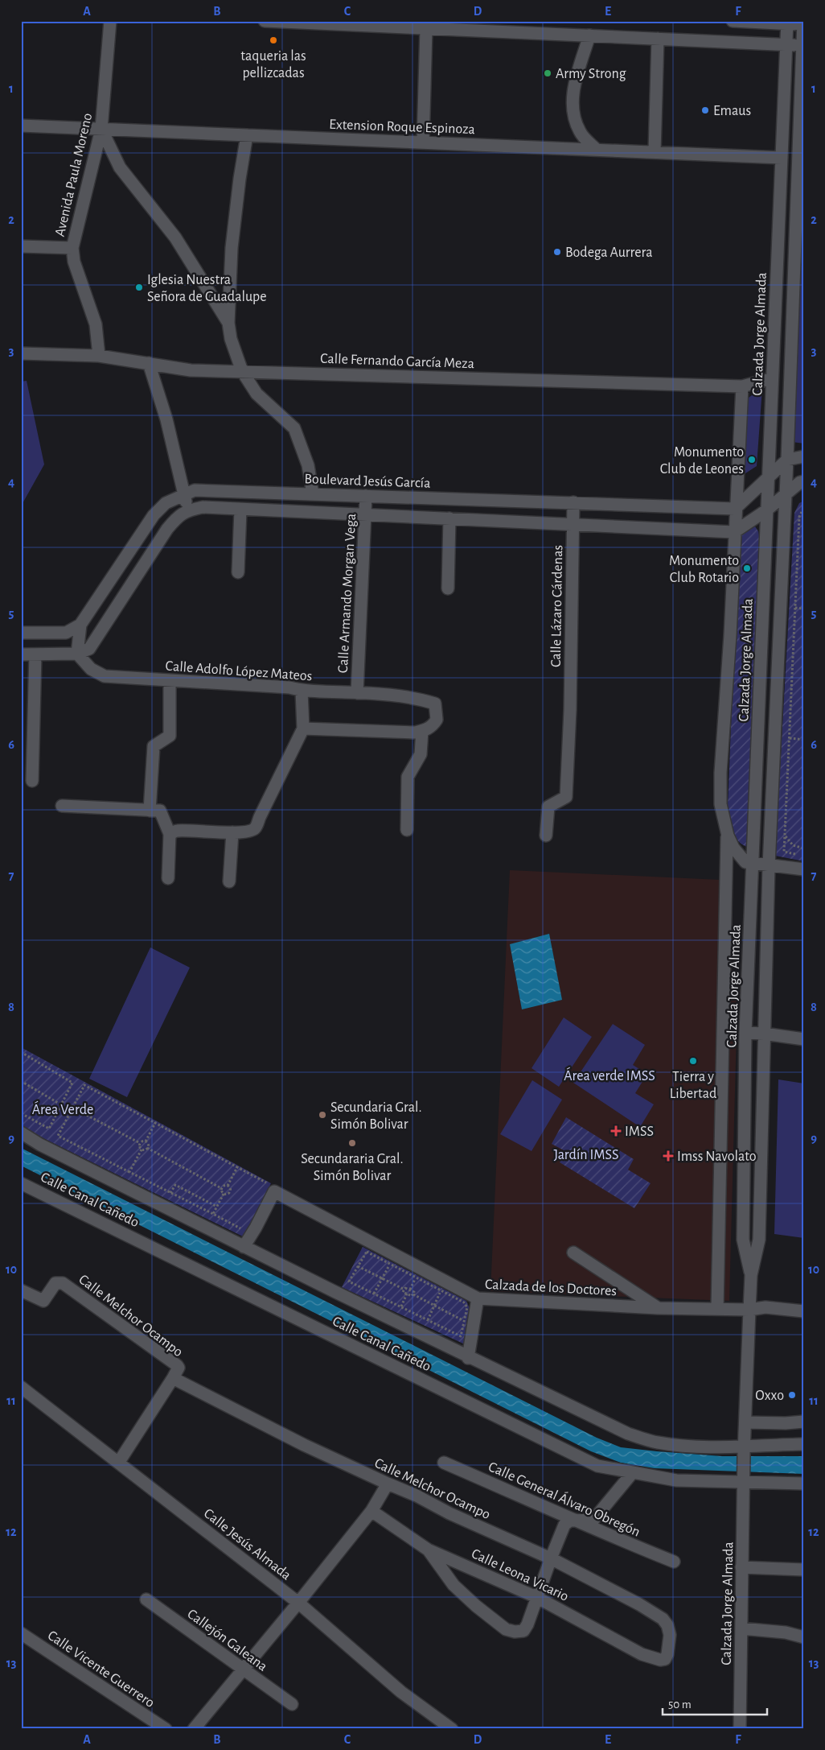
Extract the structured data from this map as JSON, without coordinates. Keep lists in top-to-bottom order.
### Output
{
  "streets": {
    "street": [
      "Extension Roque Espinoza",
      "Avenida Paula Moreno",
      "Calzada Jorge Almada",
      "Calle Fernando García Meza",
      "Boulevard Jesús García",
      "Calle Armando Morgan Vega",
      "Calle Lázaro Cárdenas",
      "Calle Adolfo López Mateos",
      "Calle Canal Cañedo",
      "Calzada de los Doctores",
      "Calle Melchor Ocampo",
      "Calle General Álvaro Obregón",
      "Calle Jesús Almada",
      "Calle Leona Vicario",
      "Callejón Galeana",
      "Calle Vicente Guerrero"
    ]
  },
  "crossings": [
    ["Extension Roque Espinoza", "Avenida Paula Moreno"],
    ["Extension Roque Espinoza", "Calzada Jorge Almada"],
    ["Avenida Paula Moreno", "Calle Fernando García Meza"],
    ["Calzada Jorge Almada", "Calle Fernando García Meza"],
    ["Calzada Jorge Almada", "Calle Canal Cañedo"],
    ["Calzada Jorge Almada", "Calzada de los Doctores"],
    ["Boulevard Jesús García", "Calle Armando Morgan Vega"],
    ["Boulevard Jesús García", "Calle Lázaro Cárdenas"],
    ["Calle Armando Morgan Vega", "Calle Adolfo López Mateos"],
    ["Calle Melchor Ocampo", "Calle Jesús Almada"],
    ["Calle Melchor Ocampo", "Calle Leona Vicario"]
  ],
  "parks": ["Área verde IMSS", "Área Verde", "Jardín IMSS"],
  "places": {
    "other": [
      "taqueria las pellizcadas",
      "Army Strong",
      "Emaus",
      "Bodega Aurrera",
      "Iglesia Nuestra Señora de Guadalupe",
      "Monumento Club de Leones",
      "Monumento Club Rotario",
      "Tierra y Libertad",
      "Secundaria Gral. Simón Bolivar",
      "Secundararia Gral. Simón Bolivar",
      "Oxxo"
    ],
    "health": ["IMSS", "Imss Navolato"]
  },
  "scale_bar": "50 m",
  "grid": {
    "columns": [
      "A",
      "B",
      "C",
      "D",
      "E",
      "F"
    ],
    "rows": [
      "1",
      "2",
      "3",
      "4",
      "5",
      "6",
      "7",
      "8",
      "9",
      "10",
      "11",
      "12",
      "13"
    ]
  }
}
